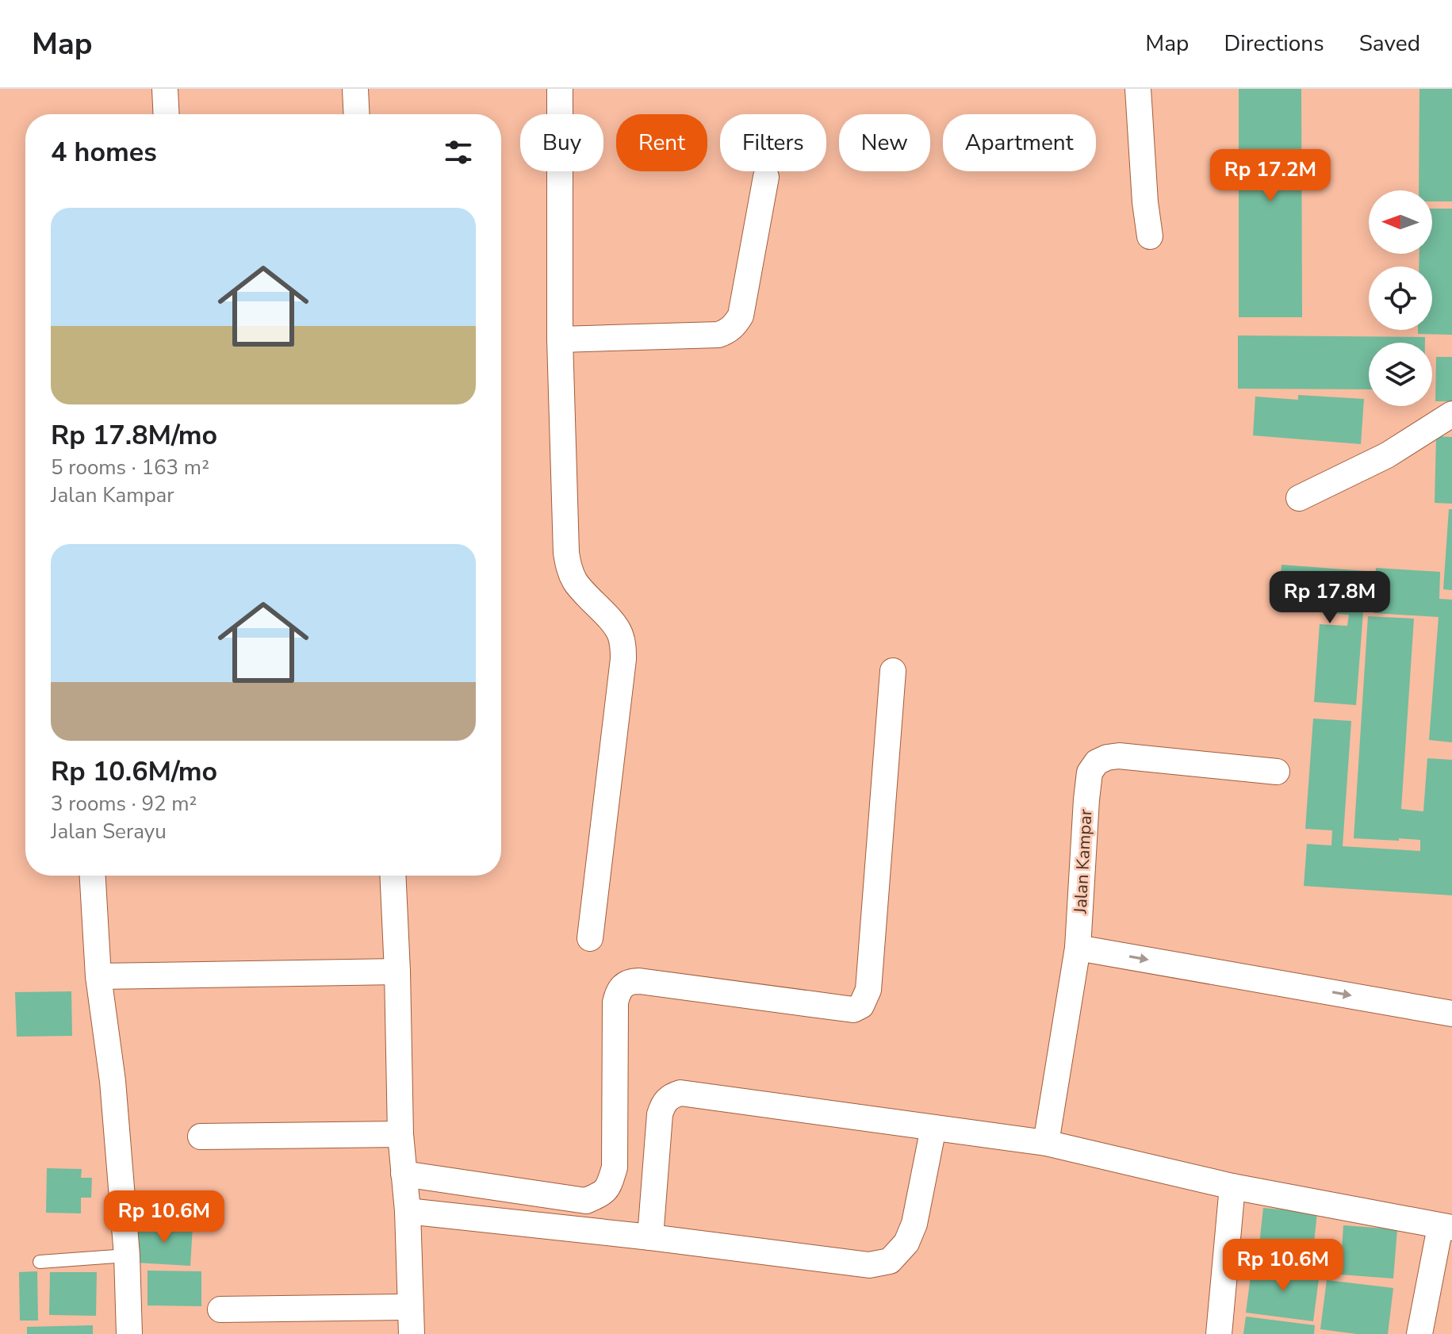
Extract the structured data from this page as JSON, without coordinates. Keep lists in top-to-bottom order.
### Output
{
  "streets": {
    "street": ["Jalan Kampar"]
  },
  "north": "left",
  "page": {
    "header": "Map",
    "nav": ["Map", "Directions", "Saved"],
    "chip": [
      "Buy",
      "Rent",
      "Filters",
      "New",
      "Apartment"
    ],
    "heading": "4 homes",
    "price": [
      "Rp 17.2M",
      "Rp 17.8M",
      "Rp 10.6M",
      "Rp 10.6M"
    ],
    "list": [
      {
        "name": "Rp 17.8M/mo",
        "note": "5 rooms · 163 m² · Jalan Kampar"
      },
      {
        "name": "Rp 10.6M/mo",
        "note": "3 rooms · 92 m² · Jalan Serayu"
      }
    ]
  }
}
